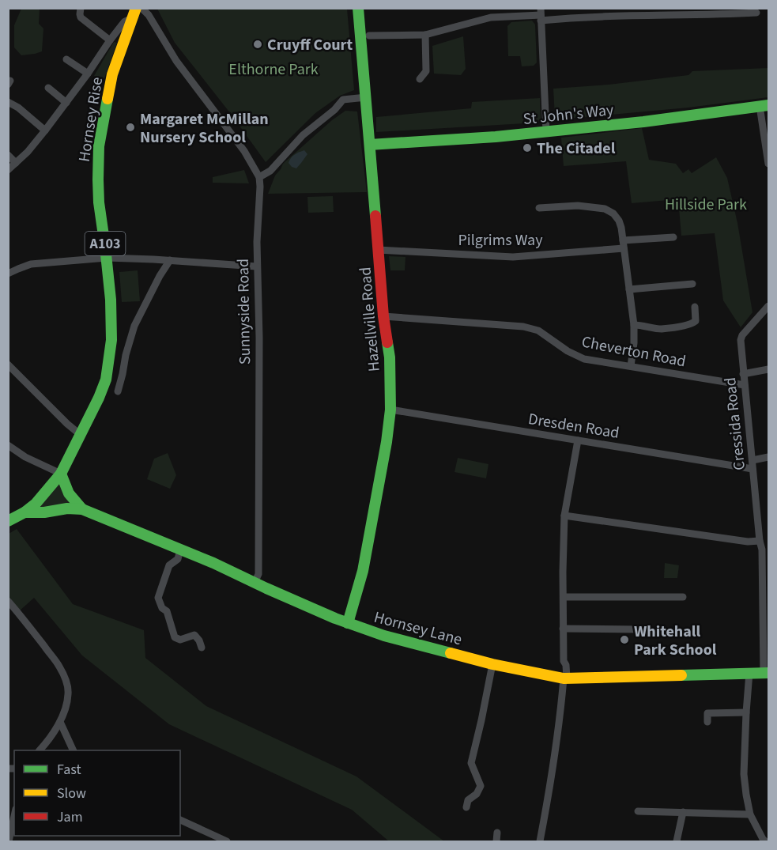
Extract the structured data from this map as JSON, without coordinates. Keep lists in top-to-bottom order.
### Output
{
  "streets": {
    "main road": [
      "St John's Way",
      "Hornsey Rise",
      "A103",
      "Hazellville Road",
      "Hornsey Lane"
    ],
    "street": [
      "Pilgrims Way",
      "Sunnyside Road",
      "Cheverton Road",
      "Cressida Road",
      "Dresden Road"
    ]
  },
  "crossings": [
    ["St John's Way", "Hazellville Road"],
    ["Hornsey Rise", "A103"],
    ["Hornsey Rise", "Hornsey Lane"],
    ["Pilgrims Way", "Hazellville Road"],
    ["A103", "Hornsey Lane"],
    ["Sunnyside Road", "Hornsey Lane"],
    ["Hazellville Road", "Cheverton Road"],
    ["Hazellville Road", "Dresden Road"],
    ["Hazellville Road", "Hornsey Lane"],
    ["Cheverton Road", "Cressida Road"],
    ["Cressida Road", "Dresden Road"],
    ["Cressida Road", "Hornsey Lane"]
  ],
  "parks": ["Elthorne Park", "Hillside Park"],
  "places": [
    "Cruyff Court",
    "Margaret McMillan Nursery School",
    "The Citadel",
    "Whitehall Park School"
  ],
  "legend": ["Fast", "Slow", "Jam"]
}
